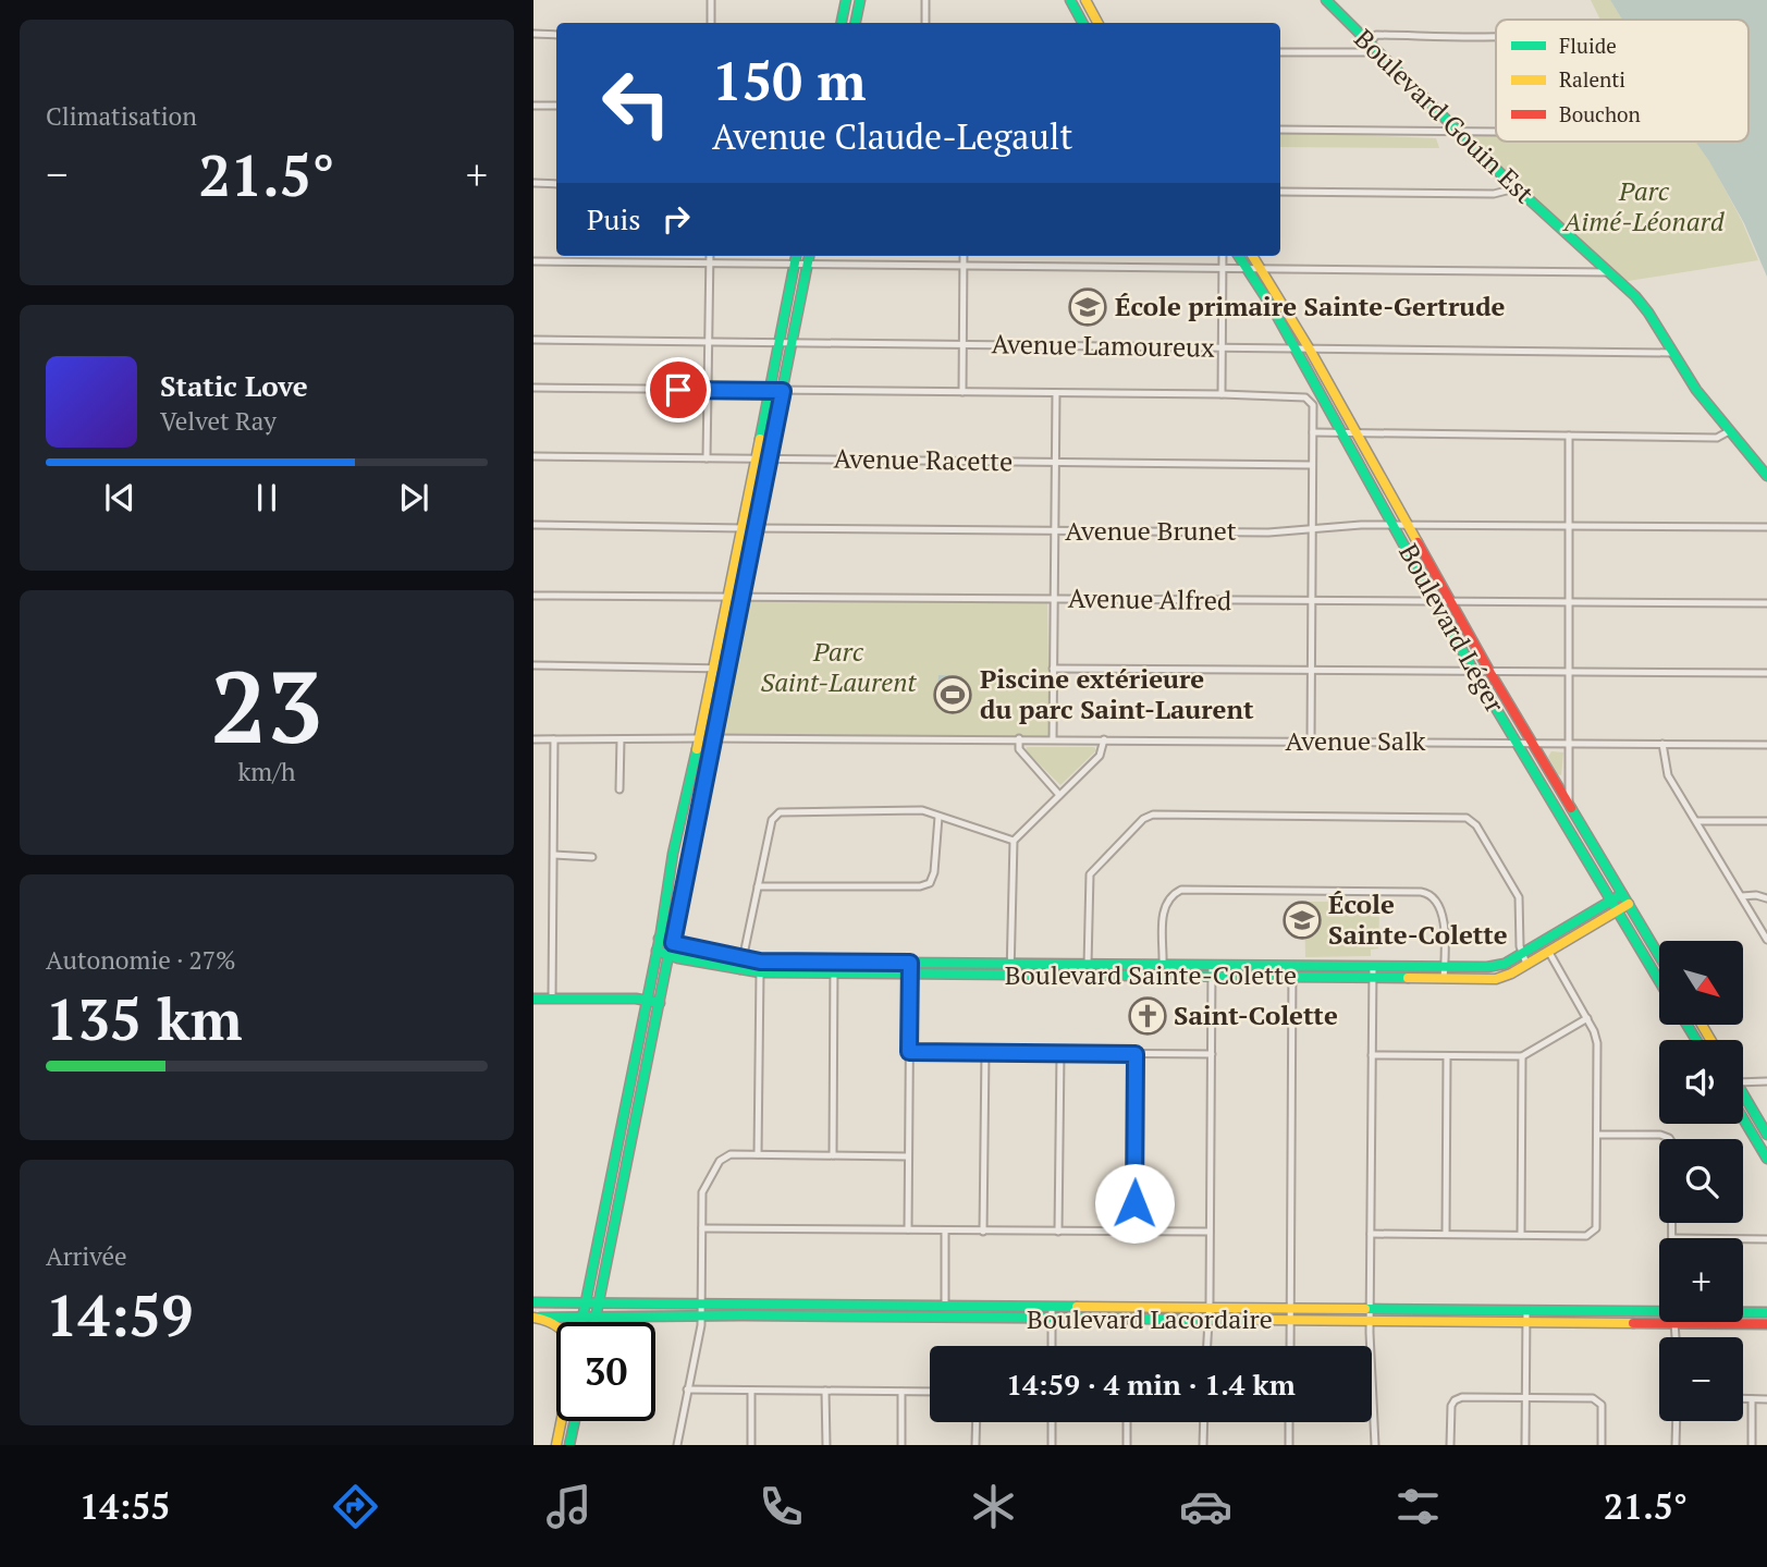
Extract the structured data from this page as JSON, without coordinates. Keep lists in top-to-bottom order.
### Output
{
  "streets": {
    "main road": [
      "Boulevard Gouin Est",
      "Boulevard Léger",
      "Boulevard Sainte-Colette",
      "Boulevard Lacordaire"
    ],
    "street": [
      "Avenue Lamoureux",
      "Avenue Racette",
      "Avenue Brunet",
      "Avenue Alfred",
      "Avenue Salk"
    ]
  },
  "crossings": [
    ["Boulevard Gouin Est", "Avenue Lamoureux"],
    ["Avenue Lamoureux", "Boulevard Léger"],
    ["Avenue Brunet", "Boulevard Léger"],
    ["Avenue Alfred", "Boulevard Léger"],
    ["Boulevard Léger", "Avenue Salk"],
    ["Boulevard Léger", "Boulevard Sainte-Colette"]
  ],
  "parks": ["Parc Aimé-Léonard", "Parc Saint-Laurent"],
  "places": {
    "school or university": ["École primaire Sainte-Gertrude", "École Sainte-Colette"],
    "sports": ["Piscine extérieure du parc Saint-Laurent"],
    "church": ["Saint-Colette"]
  },
  "legend": ["Fluide", "Ralenti", "Bouchon"],
  "north": "bottom right",
  "page": {
    "tile": [
      "Climatisation",
      ["23", "km/h"],
      ["Autonomie · 27%", "135 km"],
      ["Arrivée", "14:59"]
    ],
    "turn": ["150 m", "Avenue Claude-Legault"],
    "heat": ["−", "21.5°", "+"],
    "then": "Puis",
    "song": ["Static Love", "Velvet Ray"],
    "map_buttons": ["+", "−"],
    "limit": "30",
    "trip": "14:59 · 4 min · 1.4 km",
    "tabs": ["14:55", "21.5°"]
  }
}
